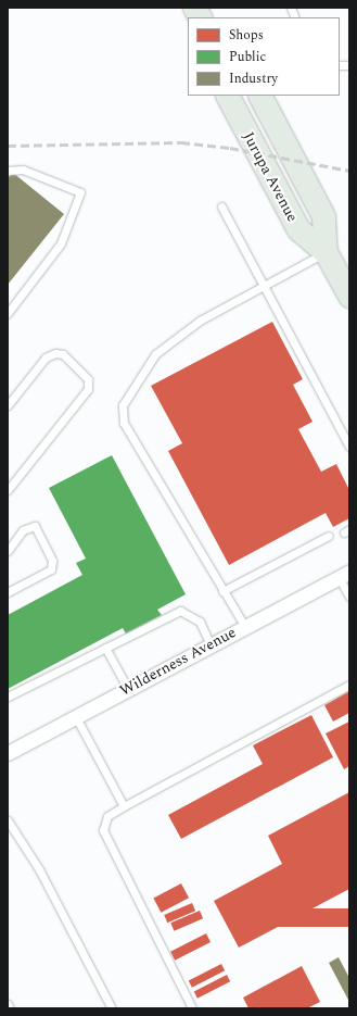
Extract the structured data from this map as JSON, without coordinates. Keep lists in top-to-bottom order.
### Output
{
  "streets": {
    "main road": ["Jurupa Avenue"],
    "street": ["Wilderness Avenue"]
  },
  "legend": ["Shops", "Public", "Industry"]
}
